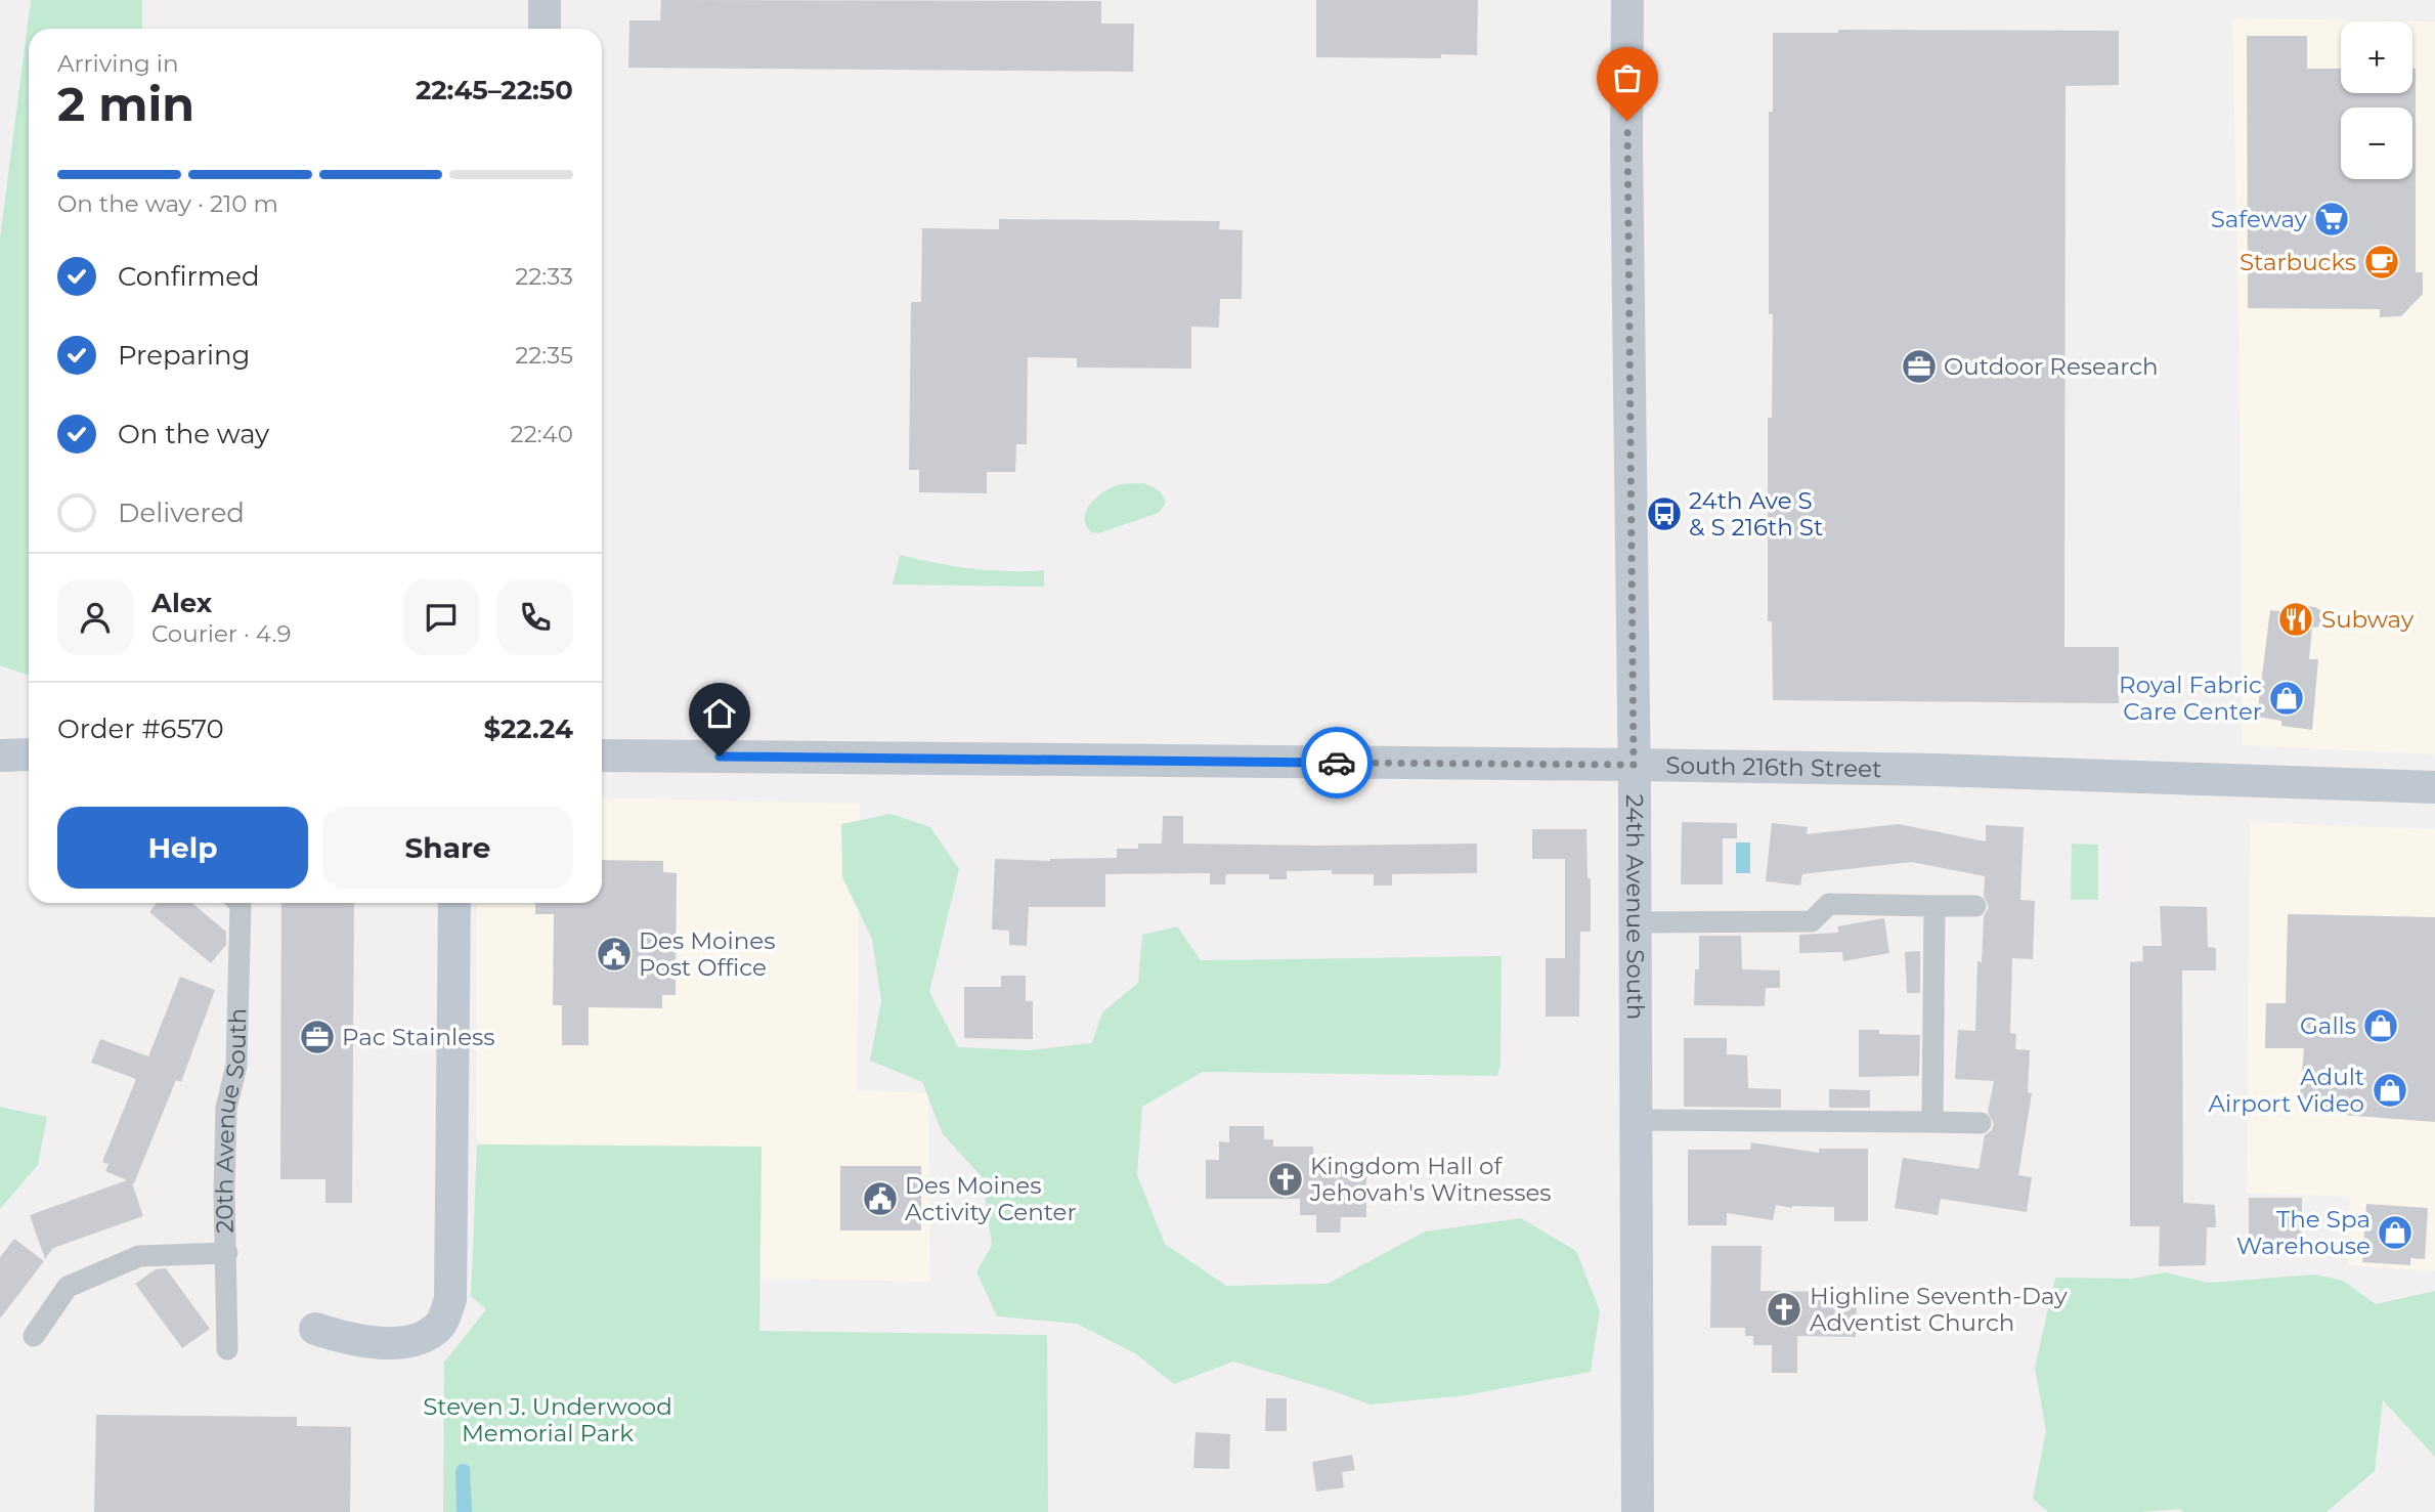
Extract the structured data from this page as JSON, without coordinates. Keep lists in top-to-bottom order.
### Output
{
  "streets": {
    "street": ["South 216th Street", "24th Avenue South", "20th Avenue South"]
  },
  "crossings": [
    ["South 216th Street", "24th Avenue South"]
  ],
  "parks": ["Steven J. Underwood Memorial Park"],
  "places": {
    "supermarket": ["Safeway"],
    "cafe": ["Starbucks"],
    "office": ["Outdoor Research", "Pac Stainless"],
    "bus stop": ["24th Ave S & S 216th St"],
    "restaurant": ["Subway"],
    "shop": [
      "Royal Fabric Care Center",
      "Galls",
      "Adult Airport Video",
      "The Spa Warehouse"
    ],
    "public building": ["Des Moines Post Office", "Des Moines Activity Center"],
    "church": ["Kingdom Hall of Jehovah's Witnesses", "Highline Seventh-Day Adventist Church"]
  },
  "page": {
    "map_buttons": ["+", "−"],
    "heading": ["2 min", "Arriving in", "22:45–22:50"],
    "panel": [
      "Alex",
      "Courier · 4.9",
      "Order #6570",
      "$22.24"
    ],
    "bar": "On the way · 210 m",
    "list": [
      ["Confirmed", "22:33"],
      ["Preparing", "22:35"],
      ["On the way", "22:40"],
      "Delivered"
    ],
    "buttons": ["Help", "Share"]
  }
}
